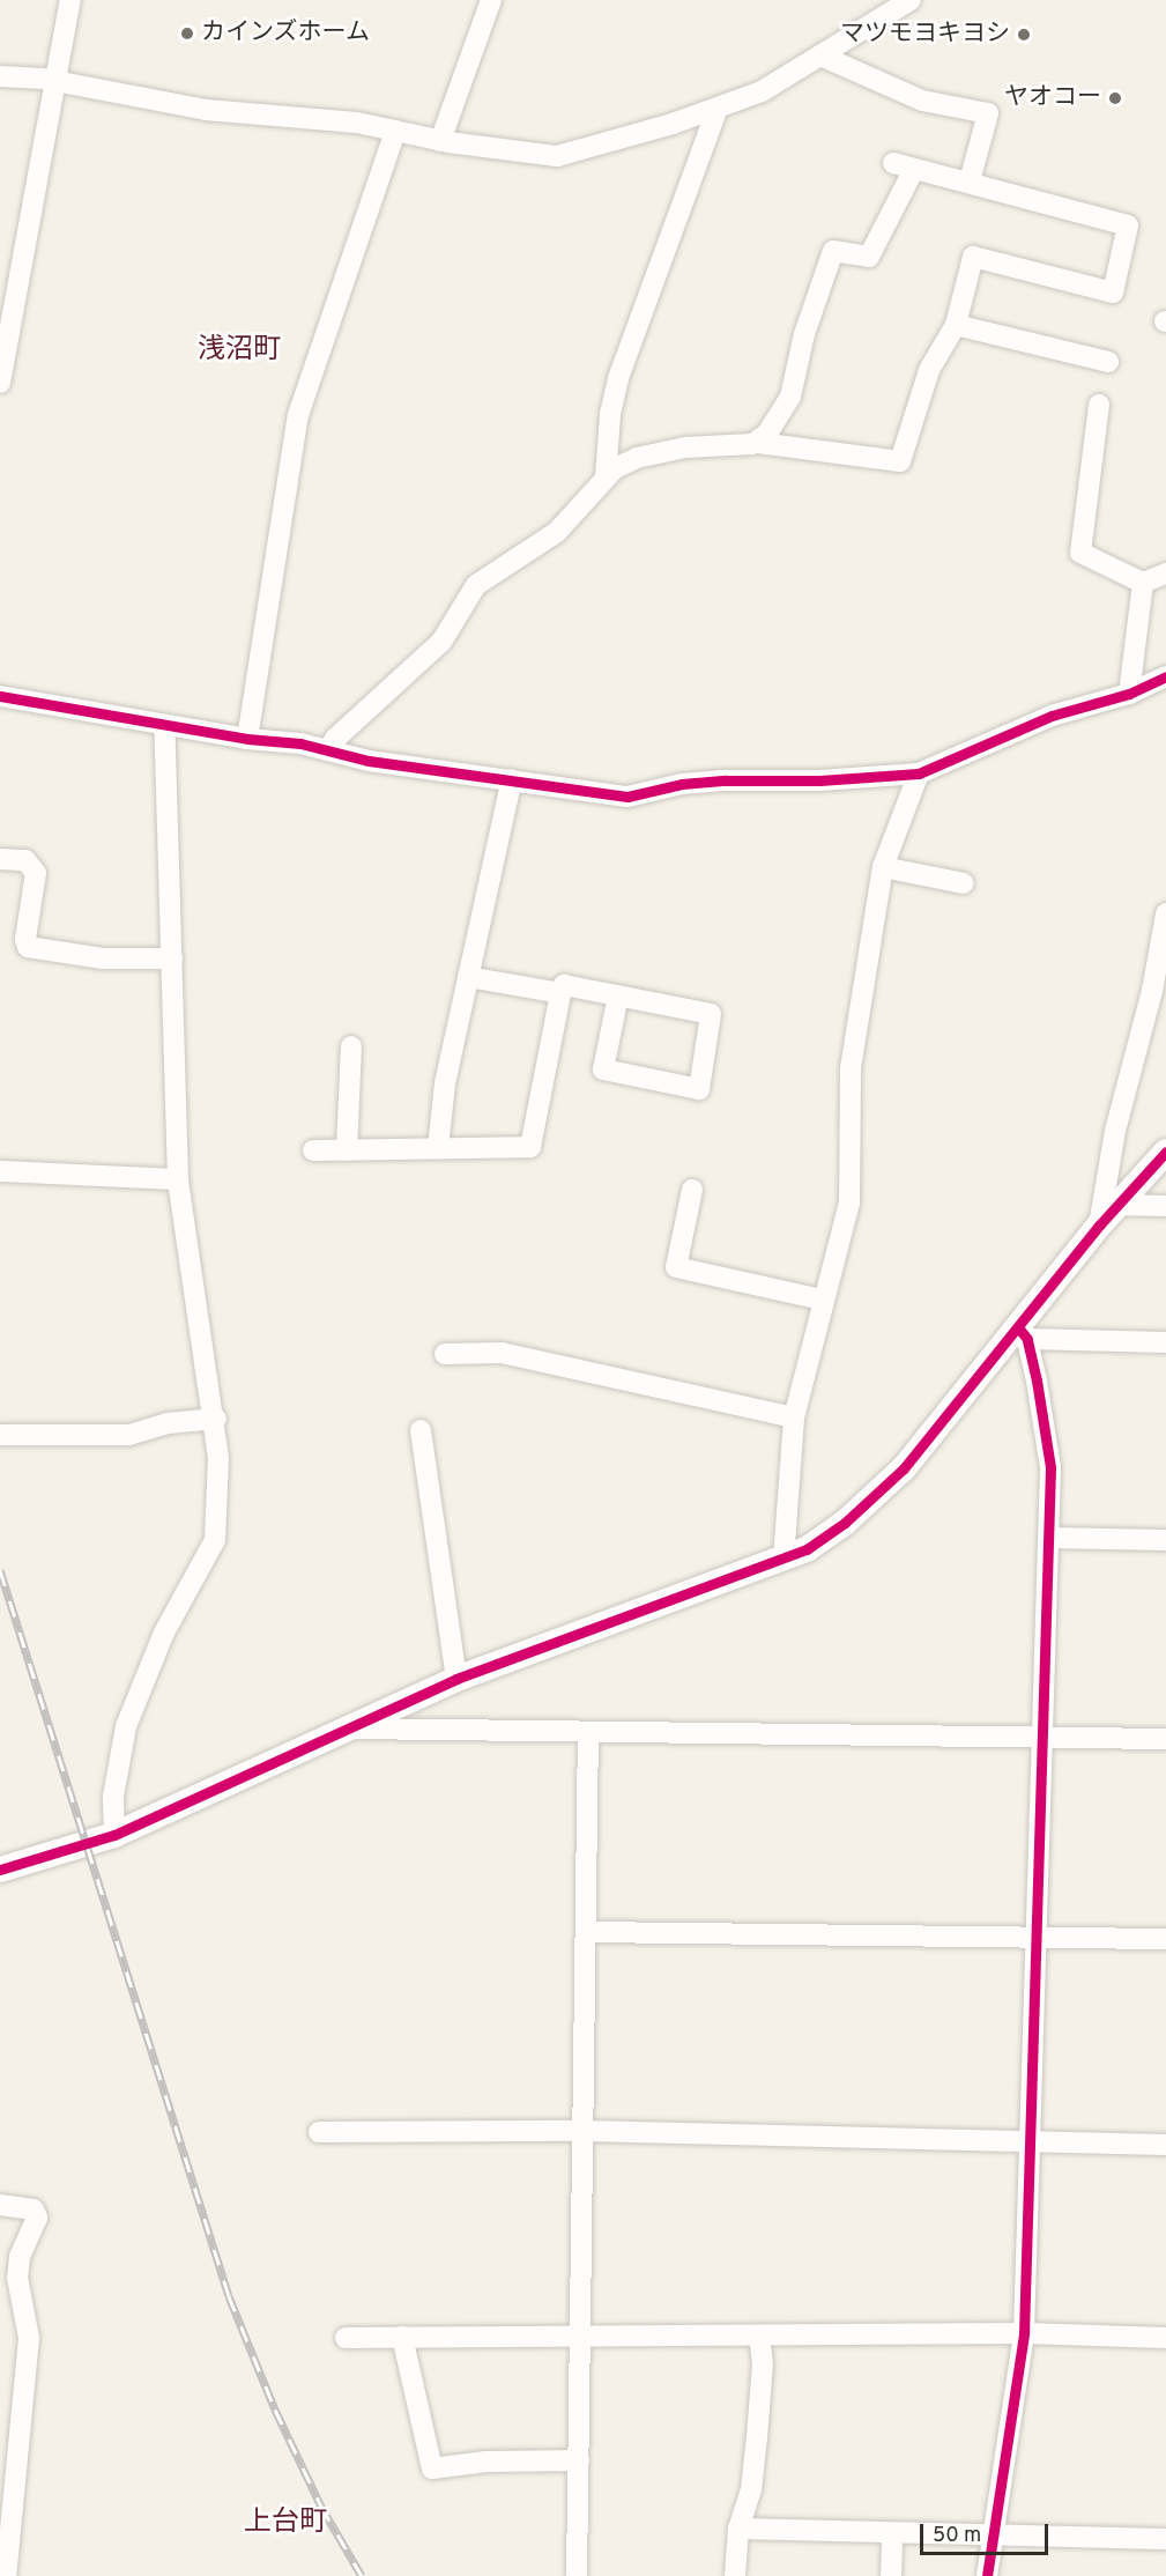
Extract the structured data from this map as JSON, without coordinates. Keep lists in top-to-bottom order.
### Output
{
  "districts": ["浅沼町", "上台町"],
  "places": ["カインズホーム", "マツモヨキヨシ", "ヤオコー"],
  "scale_bar": "50 m"
}
